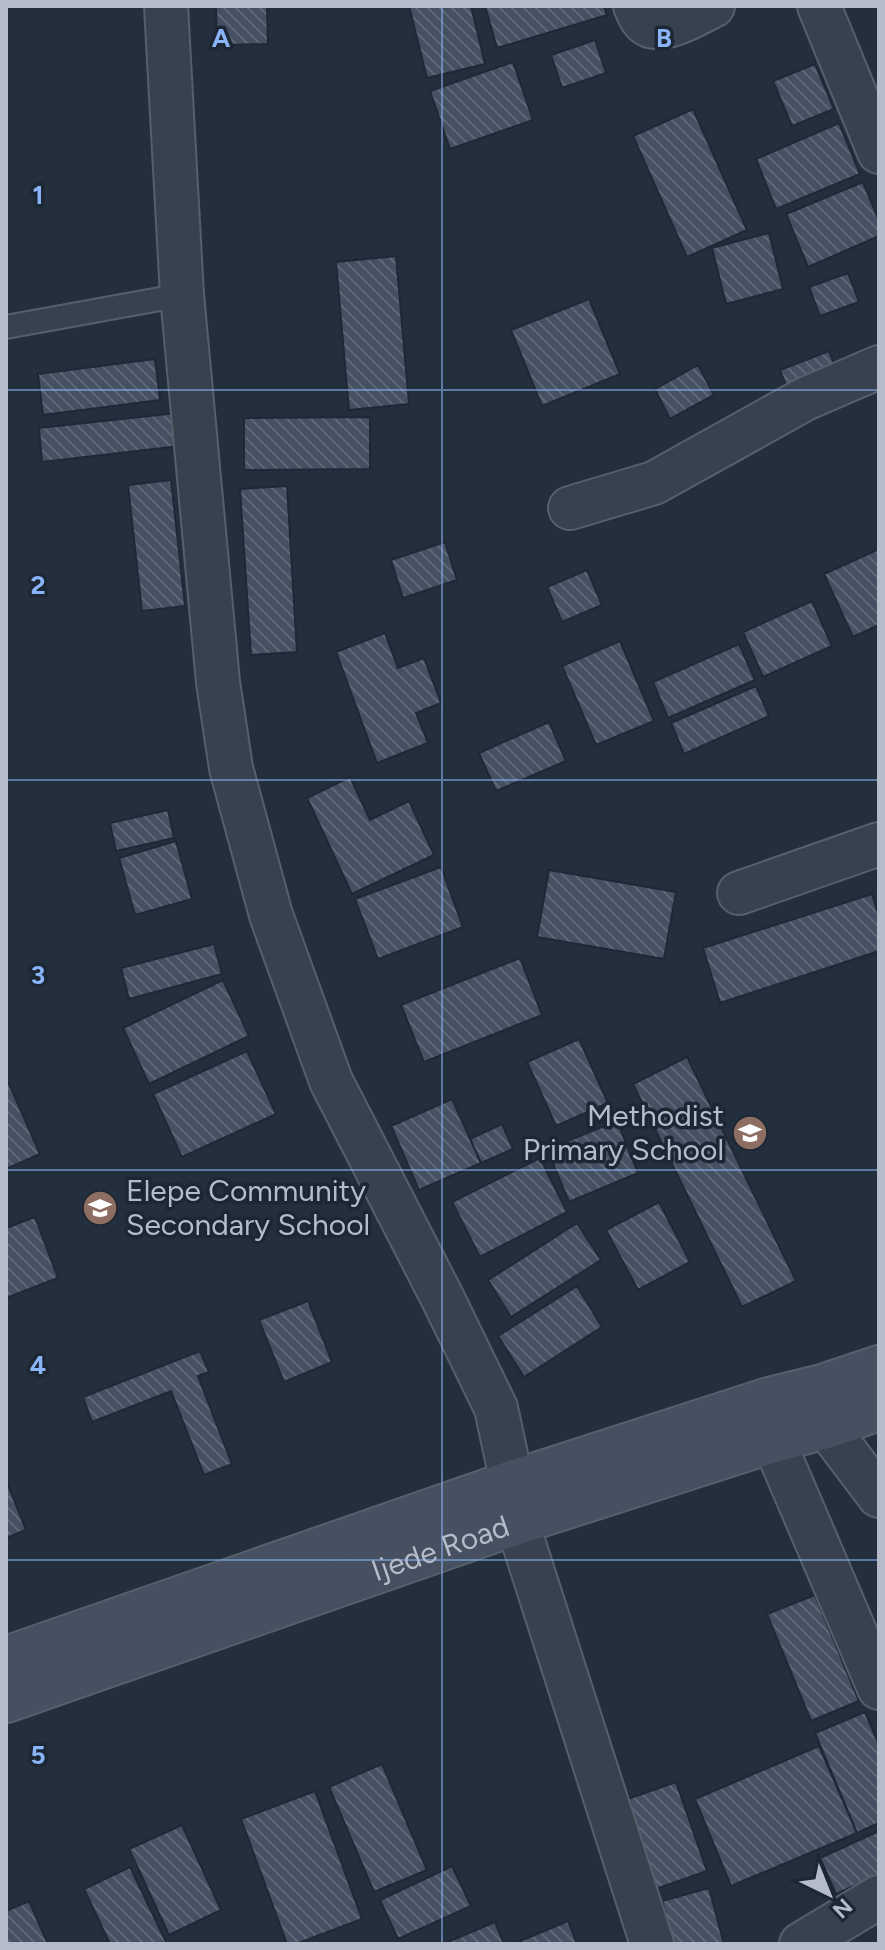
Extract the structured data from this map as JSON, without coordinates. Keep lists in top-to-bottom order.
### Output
{
  "streets": {
    "main road": ["Ijede Road"]
  },
  "places": {
    "school or university": ["Methodist Primary School", "Elepe Community Secondary School"]
  },
  "north": "bottom right",
  "grid": {
    "columns": ["A", "B"],
    "rows": [
      "1",
      "2",
      "3",
      "4",
      "5"
    ]
  }
}
